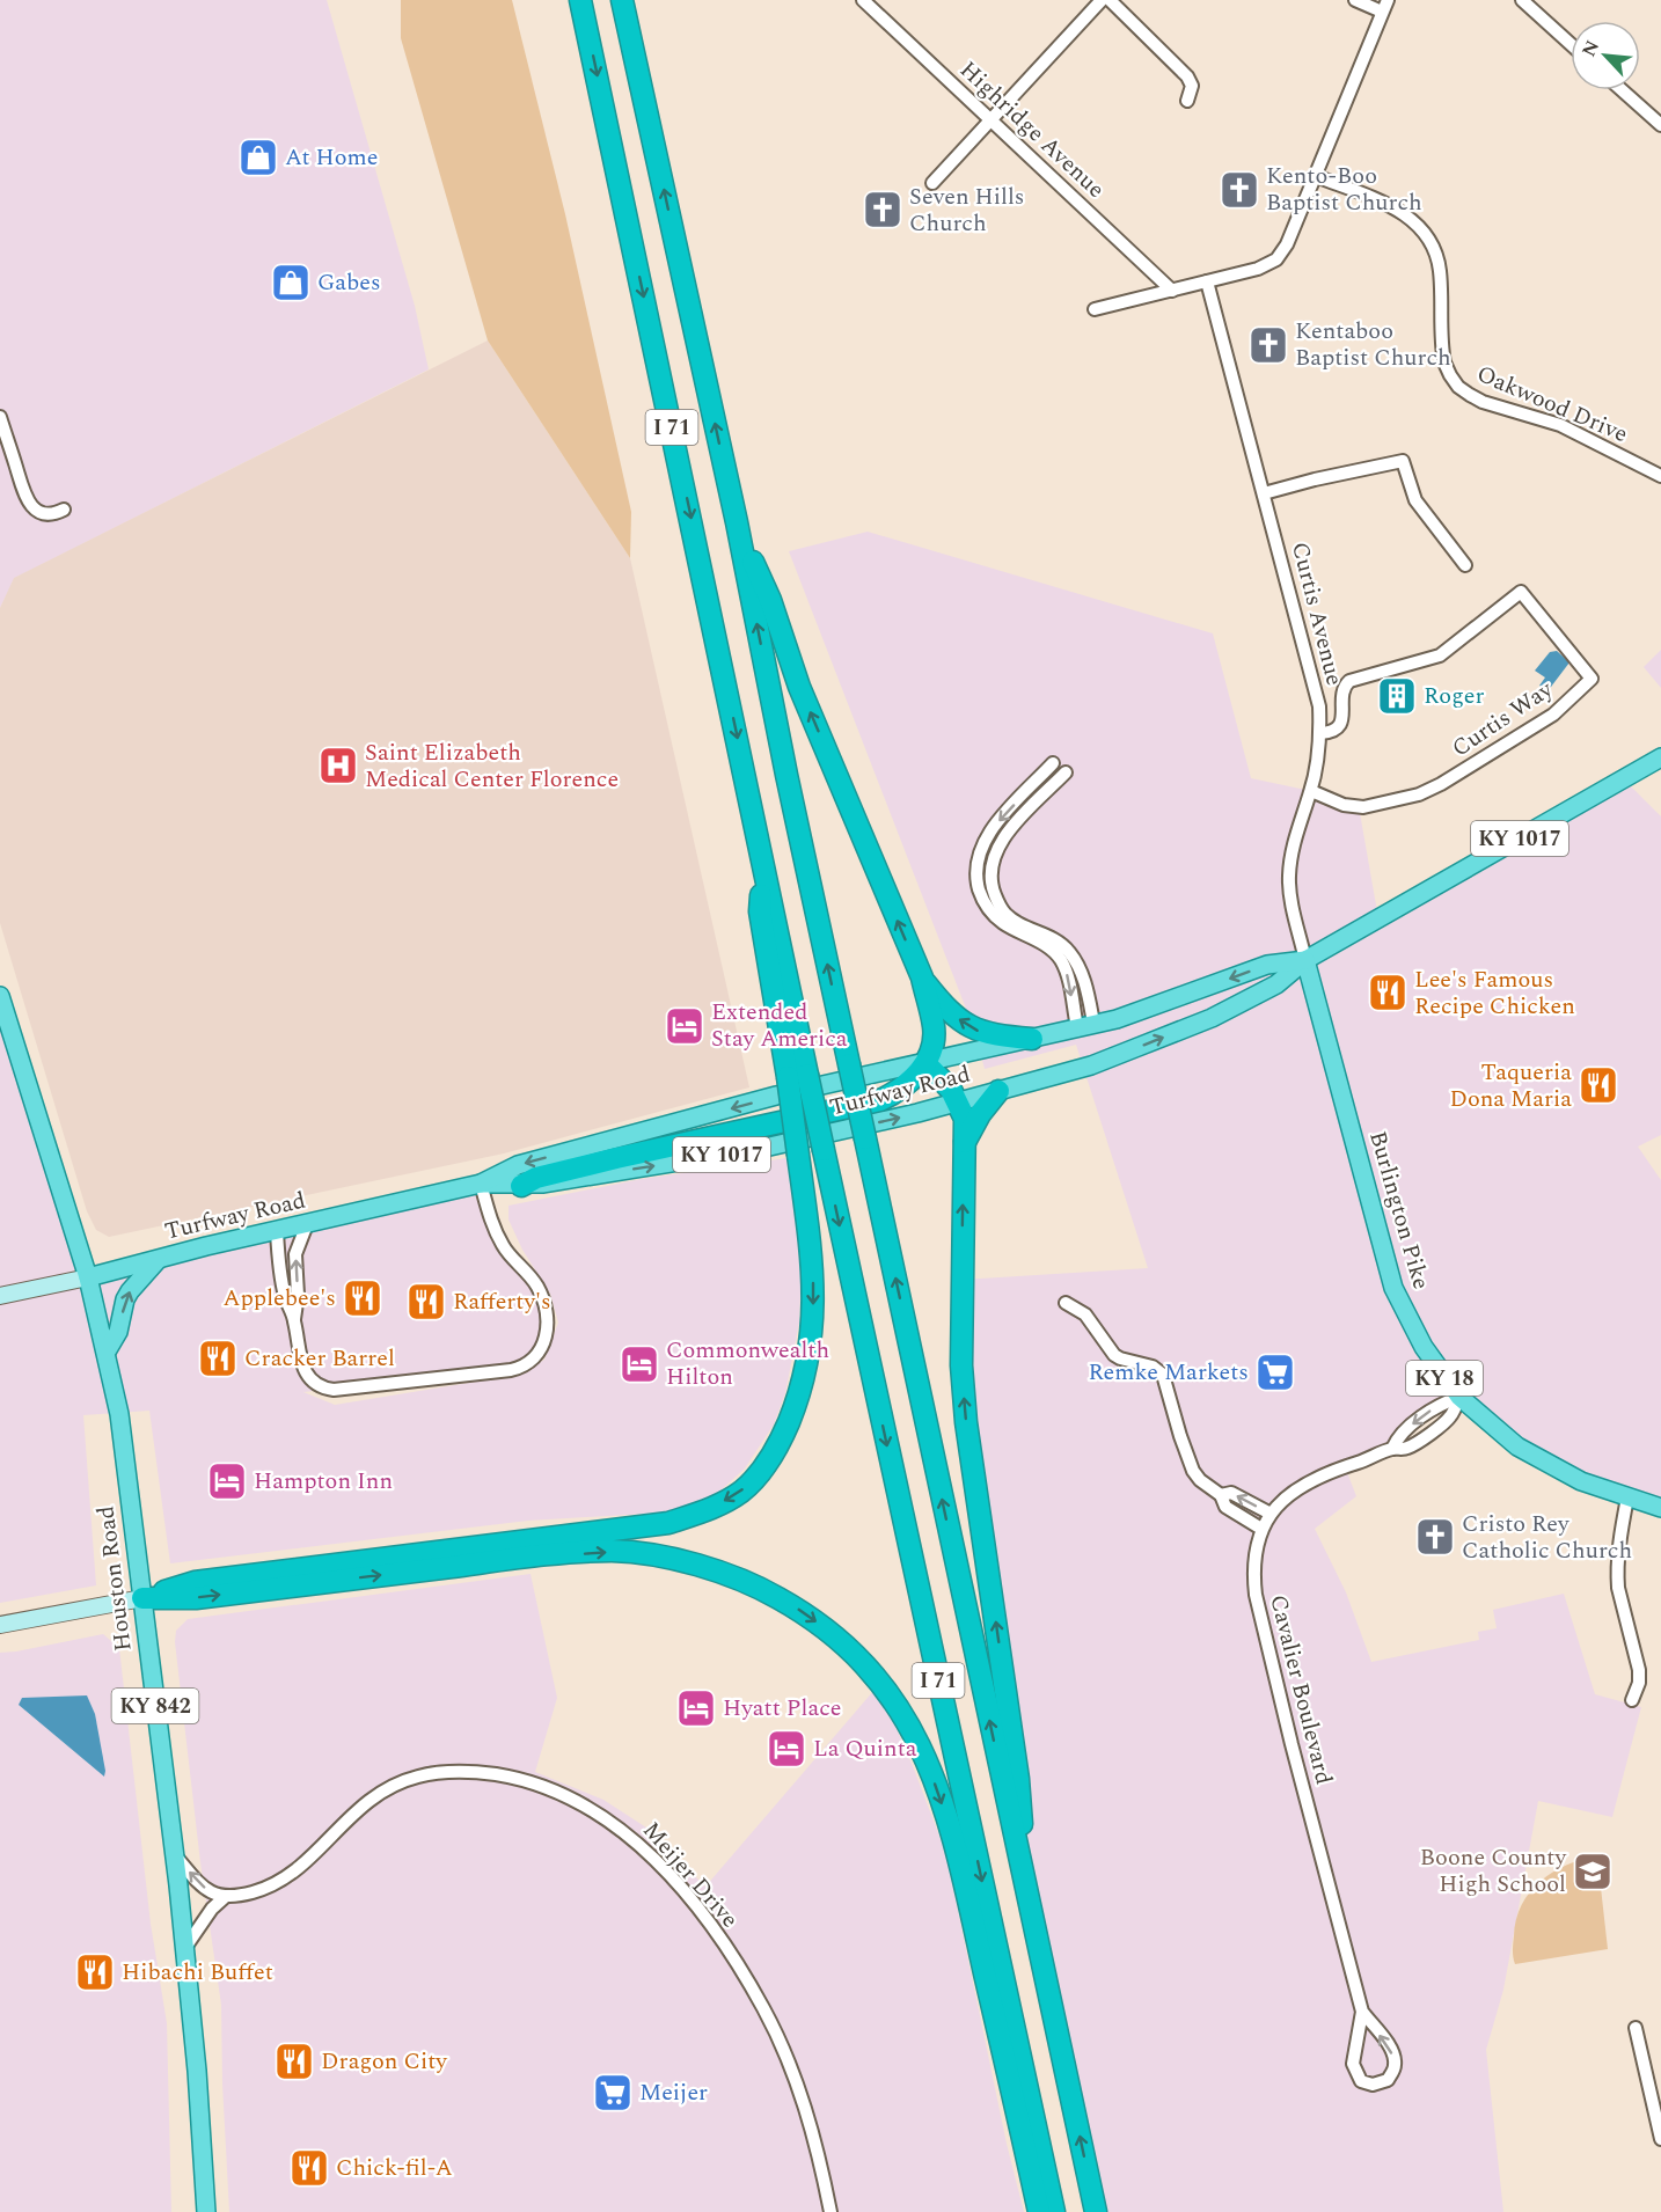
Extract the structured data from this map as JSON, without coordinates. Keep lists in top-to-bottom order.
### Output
{
  "streets": {
    "highway": ["I 71"],
    "main road": [
      "KY 1017",
      "Turfway Road",
      "Burlington Pike",
      "KY 18",
      "Houston Road",
      "KY 842"
    ],
    "street": [
      "Highridge Avenue",
      "Oakwood Drive",
      "Curtis Avenue",
      "Curtis Way",
      "Cavalier Boulevard",
      "Meijer Drive"
    ]
  },
  "crossings": [
    ["Curtis Avenue", "Curtis Way"],
    ["Curtis Avenue", "Turfway Road"],
    ["Curtis Avenue", "Burlington Pike"],
    ["Turfway Road", "Burlington Pike"],
    ["Turfway Road", "Houston Road"],
    ["Burlington Pike", "Cavalier Boulevard"]
  ],
  "places": {
    "shop": ["At Home", "Gabes"],
    "church": [
      "Kento-Boo Baptist Church",
      "Seven Hills Church",
      "Kentaboo Baptist Church",
      "Cristo Rey Catholic Church"
    ],
    "building": ["Roger"],
    "hospital": ["Saint Elizabeth Medical Center Florence"],
    "restaurant": [
      "Lee's Famous Recipe Chicken",
      "Taqueria Dona Maria",
      "Applebee's",
      "Rafferty's",
      "Cracker Barrel",
      "Hibachi Buffet",
      "Dragon City",
      "Chick-fil-A"
    ],
    "hotel": [
      "Extended Stay America",
      "Commonwealth Hilton",
      "Hampton Inn",
      "Hyatt Place",
      "La Quinta"
    ],
    "supermarket": ["Remke Markets", "Meijer"],
    "school or university": ["Boone County High School"]
  },
  "north": "top left"
}
